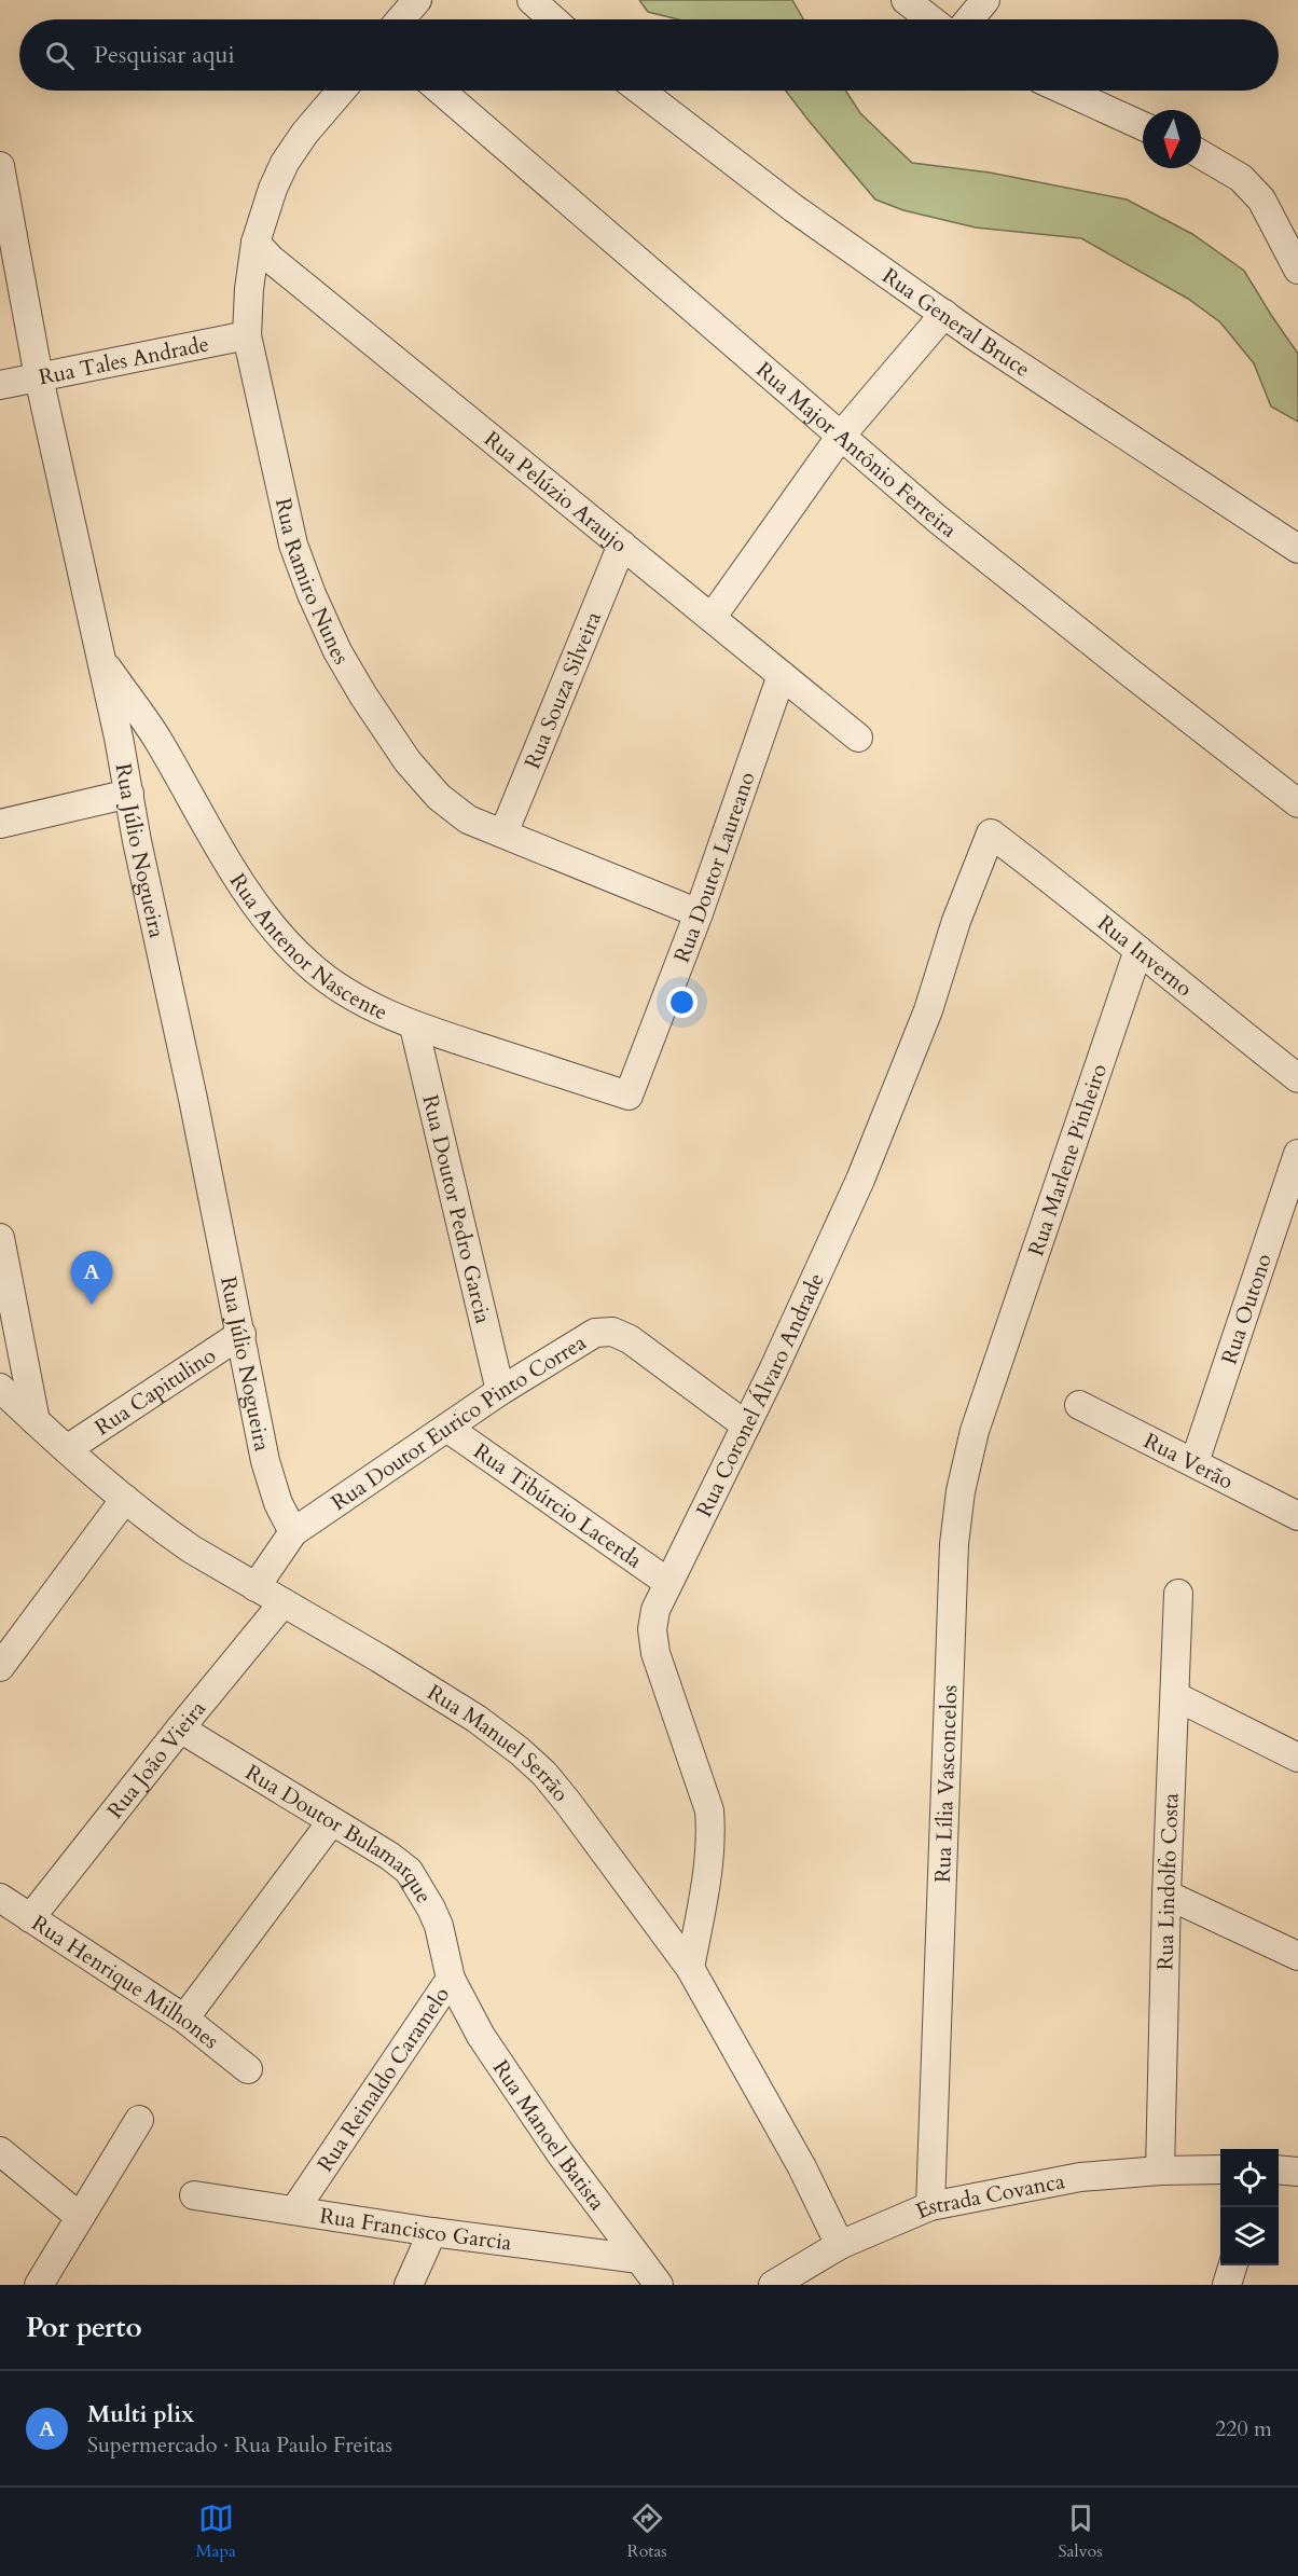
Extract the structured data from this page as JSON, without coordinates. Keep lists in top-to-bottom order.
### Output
{
  "streets": {
    "street": [
      "Rua General Bruce",
      "Rua Tales Andrade",
      "Rua Major Antônio Ferreira",
      "Rua Pelúzio Araujo",
      "Rua Ramiro Nunes",
      "Rua Souza Silveira",
      "Rua Júlio Nogueira",
      "Rua Doutor Laureano",
      "Rua Antenor Nascente",
      "Rua Inverno",
      "Rua Marlene Pinheiro",
      "Rua Doutor Pedro Garcia",
      "Rua Outono",
      "Rua Capitulino",
      "Rua Coronel Álvaro Andrade",
      "Rua Doutor Eurico Pinto Correa",
      "Rua Verão",
      "Rua Tibúrcio Lacerda",
      "Rua Manuel Serrão",
      "Rua João Vieira",
      "Rua Lília Vasconcelos",
      "Rua Doutor Bulamarque",
      "Rua Lindolfo Costa",
      "Rua Henrique Milhones",
      "Rua Reinaldo Caramelo",
      "Rua Manoel Batista",
      "Estrada Covanca",
      "Rua Francisco Garcia"
    ]
  },
  "crossings": [
    ["Rua Tales Andrade", "Rua Ramiro Nunes"],
    ["Rua Tales Andrade", "Rua Júlio Nogueira"],
    ["Rua Pelúzio Araujo", "Rua Ramiro Nunes"],
    ["Rua Pelúzio Araujo", "Rua Souza Silveira"],
    ["Rua Pelúzio Araujo", "Rua Doutor Laureano"],
    ["Rua Ramiro Nunes", "Rua Souza Silveira"],
    ["Rua Ramiro Nunes", "Rua Doutor Laureano"],
    ["Rua Júlio Nogueira", "Rua Antenor Nascente"],
    ["Rua Júlio Nogueira", "Rua Capitulino"],
    ["Rua Júlio Nogueira", "Rua Doutor Eurico Pinto Correa"],
    ["Rua Doutor Laureano", "Rua Antenor Nascente"],
    ["Rua Antenor Nascente", "Rua Doutor Pedro Garcia"],
    ["Rua Inverno", "Rua Marlene Pinheiro"],
    ["Rua Inverno", "Rua Coronel Álvaro Andrade"],
    ["Rua Marlene Pinheiro", "Rua Lília Vasconcelos"],
    ["Rua Doutor Pedro Garcia", "Rua Doutor Eurico Pinto Correa"],
    ["Rua Outono", "Rua Verão"],
    ["Rua Capitulino", "Rua Manuel Serrão"],
    ["Rua Coronel Álvaro Andrade", "Rua Doutor Eurico Pinto Correa"],
    ["Rua Coronel Álvaro Andrade", "Rua Tibúrcio Lacerda"],
    ["Rua Coronel Álvaro Andrade", "Rua Manuel Serrão"],
    ["Rua Doutor Eurico Pinto Correa", "Rua Tibúrcio Lacerda"],
    ["Rua Doutor Eurico Pinto Correa", "Rua Manuel Serrão"],
    ["Rua Manuel Serrão", "Rua João Vieira"],
    ["Rua Manuel Serrão", "Estrada Covanca"],
    ["Rua João Vieira", "Rua Doutor Bulamarque"],
    ["Rua João Vieira", "Rua Henrique Milhones"],
    ["Rua Lília Vasconcelos", "Estrada Covanca"],
    ["Rua Doutor Bulamarque", "Rua Reinaldo Caramelo"],
    ["Rua Doutor Bulamarque", "Rua Manoel Batista"],
    ["Rua Lindolfo Costa", "Estrada Covanca"],
    ["Rua Reinaldo Caramelo", "Rua Manoel Batista"],
    ["Rua Reinaldo Caramelo", "Rua Francisco Garcia"],
    ["Rua Manoel Batista", "Rua Francisco Garcia"]
  ],
  "north": "bottom",
  "page": {
    "search": "Pesquisar aqui",
    "pins": "A",
    "heading": "Por perto",
    "list": [
      {
        "mark": "A",
        "name": "Multi plix",
        "note": "Supermercado · Rua Paulo Freitas",
        "value": "220 m"
      }
    ],
    "nav": ["Mapa", "Rotas", "Salvos"]
  }
}
